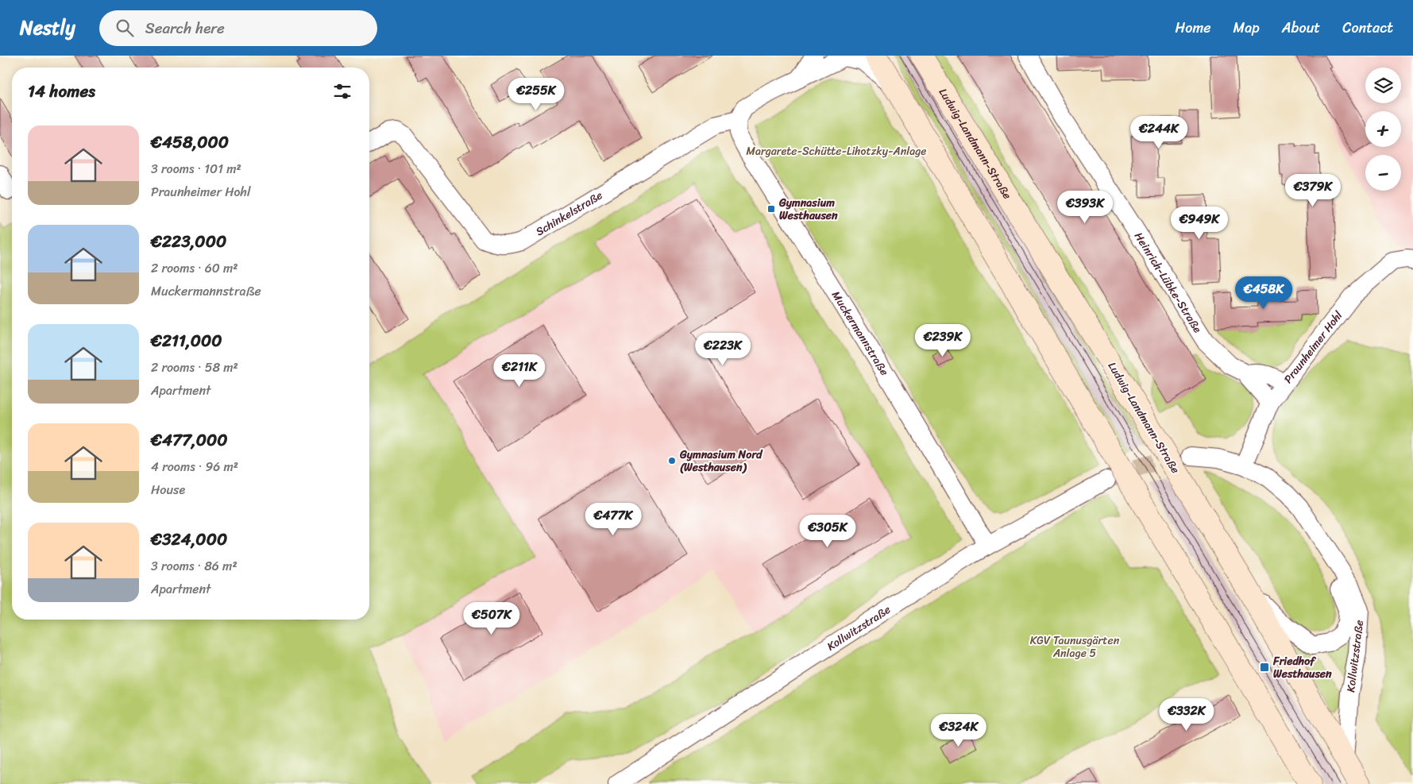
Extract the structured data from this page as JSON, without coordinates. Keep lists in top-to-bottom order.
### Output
{
  "streets": {
    "main road": ["Ludwig-Landmann-Straße"],
    "street": [
      "Schinkelstraße",
      "Heinrich-Lübke-Straße",
      "Muckermannstraße",
      "Praunheimer Hohl",
      "Kollwitzstraße"
    ]
  },
  "crossings": [
    ["Ludwig-Landmann-Straße", "Kollwitzstraße"],
    ["Schinkelstraße", "Muckermannstraße"],
    ["Heinrich-Lübke-Straße", "Praunheimer Hohl"],
    ["Muckermannstraße", "Kollwitzstraße"],
    ["Praunheimer Hohl", "Kollwitzstraße"]
  ],
  "parks": ["Margarete-Schütte-Lihotzky-Anlage", "KGV Taunusgärten Anlage 5"],
  "places": {
    "transit": ["Gymnasium Westhausen", "Friedhof Westhausen"],
    "other": ["Gymnasium Nord (Westhausen)"]
  },
  "page": {
    "header": "Nestly",
    "search": "Search here",
    "nav": [
      "Home",
      "Map",
      "About",
      "Contact"
    ],
    "map_buttons": ["+", "−"],
    "heading": "14 homes",
    "price": [
      "€255K",
      "€244K",
      "€379K",
      "€393K",
      "€949K",
      "€458K",
      "€239K",
      "€223K",
      "€211K",
      "€477K",
      "€305K",
      "€507K",
      "€332K",
      "€324K"
    ],
    "list": [
      {
        "name": "€458,000",
        "note": "3 rooms · 101 m² · Praunheimer Hohl"
      },
      {
        "name": "€223,000",
        "note": "2 rooms · 60 m² · Muckermannstraße"
      },
      {
        "name": "€211,000",
        "note": "2 rooms · 58 m² · Apartment"
      },
      {
        "name": "€477,000",
        "note": "4 rooms · 96 m² · House"
      },
      {
        "name": "€324,000",
        "note": "3 rooms · 86 m² · Apartment"
      }
    ]
  }
}
